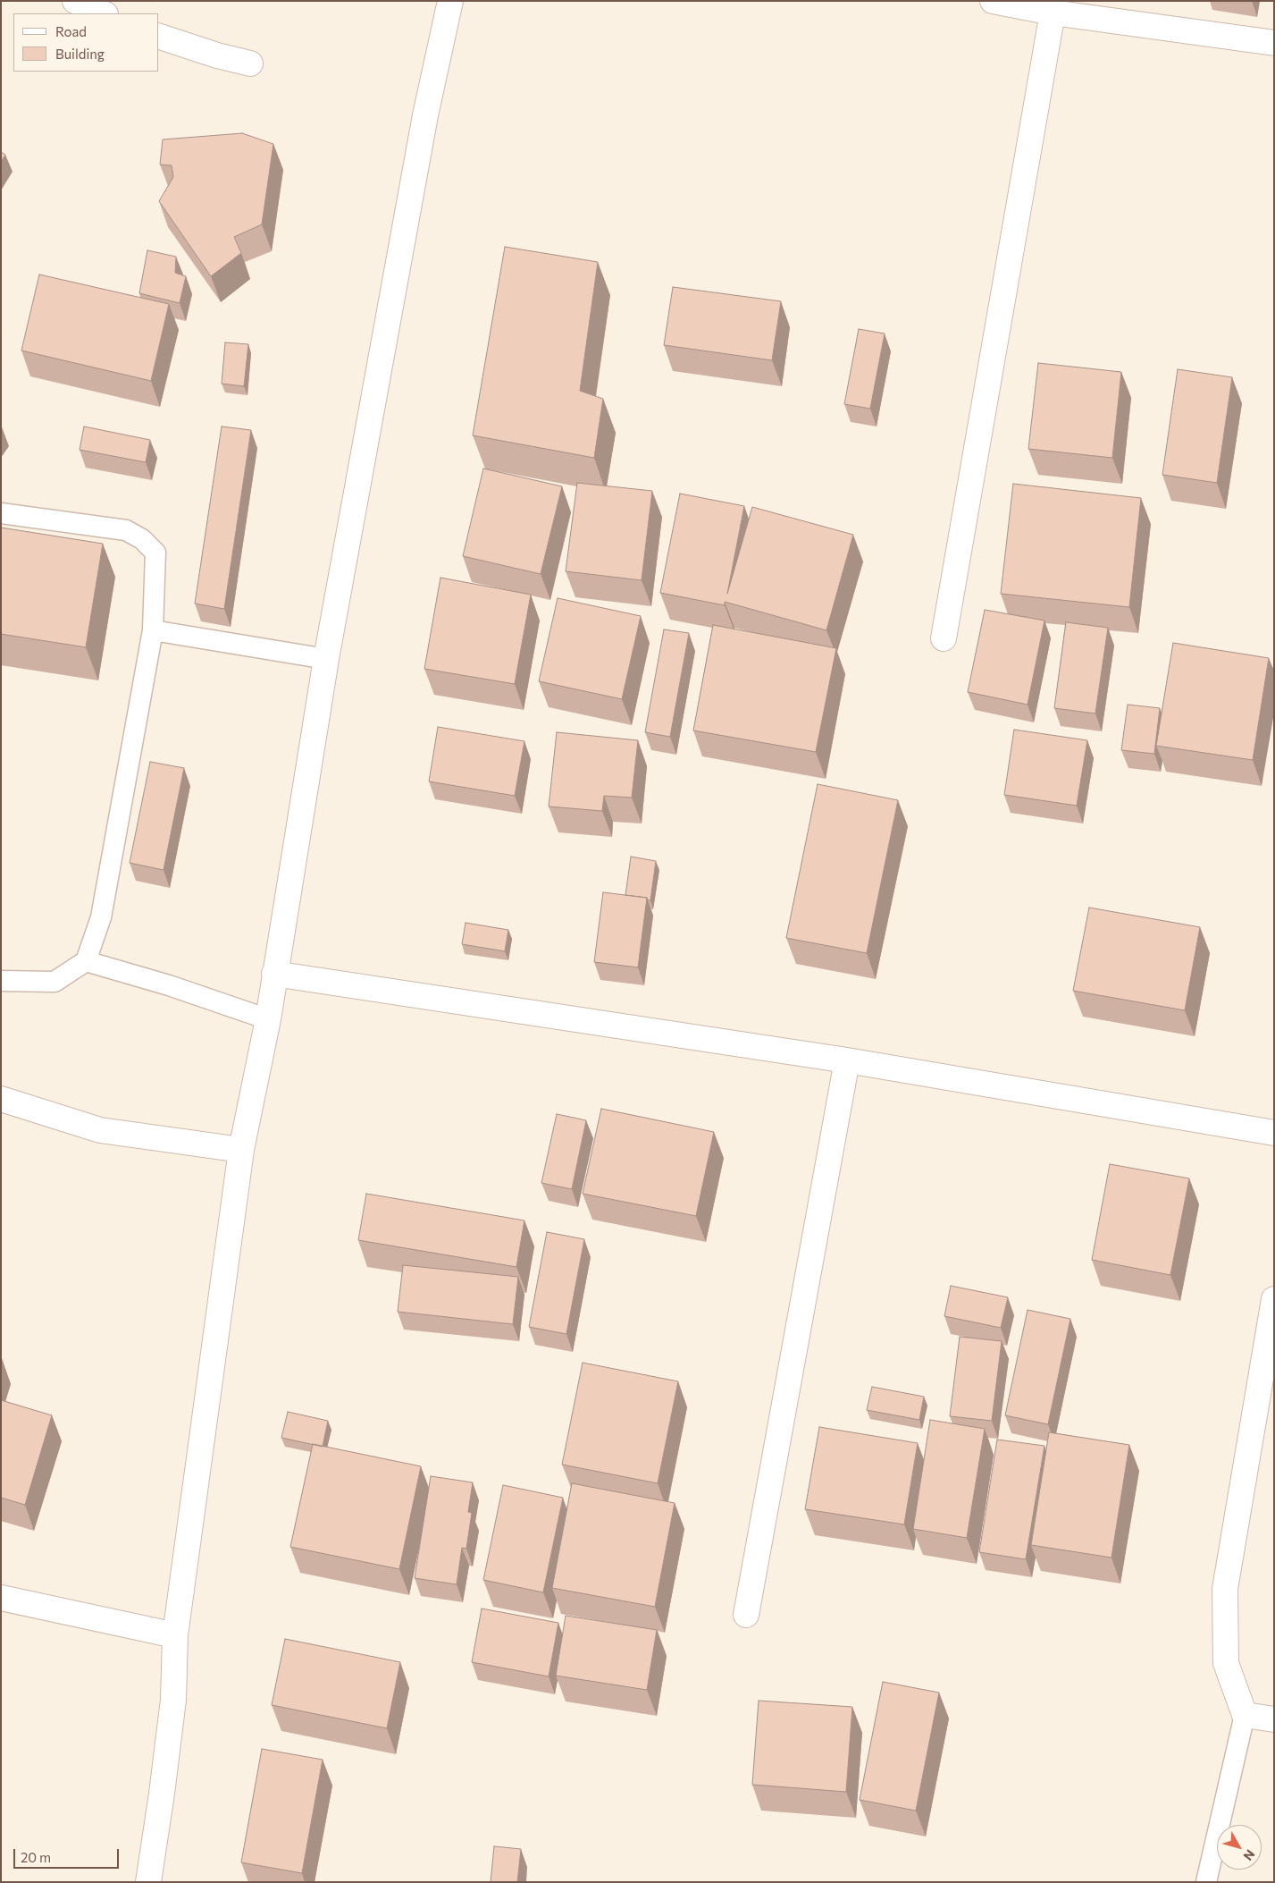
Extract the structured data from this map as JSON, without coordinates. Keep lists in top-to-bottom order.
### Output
{
  "legend": ["Road", "Building"],
  "scale_bar": "20 m",
  "north": "bottom right"
}
